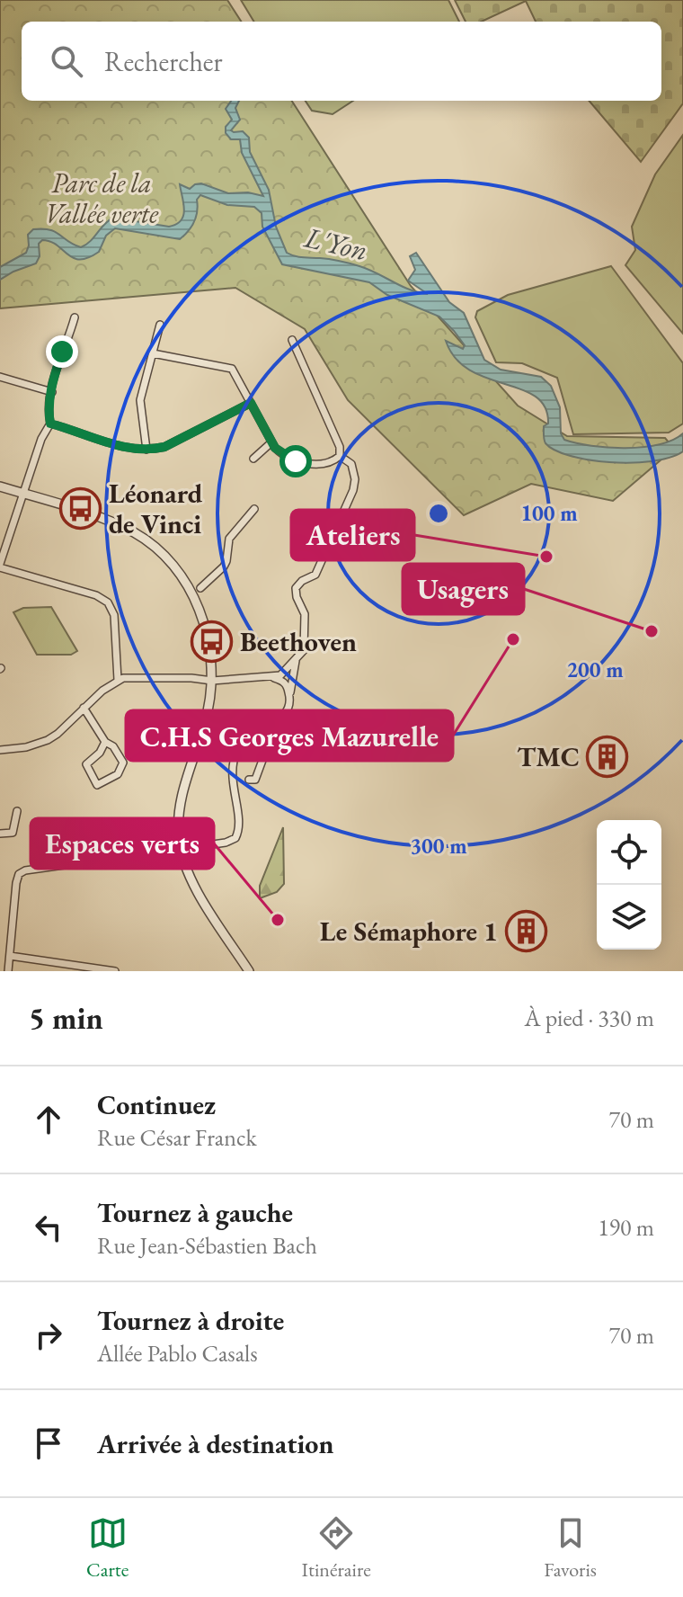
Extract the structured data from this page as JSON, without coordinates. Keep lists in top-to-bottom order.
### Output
{
  "water": ["L'Yon"],
  "parks": ["Parc de la Vallée verte"],
  "places": {
    "bus stop": ["Léonard de Vinci", "Beethoven"],
    "other": [
      "Ateliers",
      "Usagers",
      "C.H.S Georges Mazurelle",
      "Espaces verts"
    ],
    "building": ["TMC", "Le Sémaphore 1"]
  },
  "page": {
    "search": "Rechercher",
    "heading": ["5 min", "À pied · 330 m"],
    "list": [
      ["Continuez", "Rue César Franck", "70 m"],
      ["Tournez à gauche", "Rue Jean-Sébastien Bach", "190 m"],
      ["Tournez à droite", "Allée Pablo Casals", "70 m"],
      "Arrivée à destination"
    ],
    "nav": ["Carte", "Itinéraire", "Favoris"]
  },
  "rings": ["100 m", "200 m", "300 m"]
}
